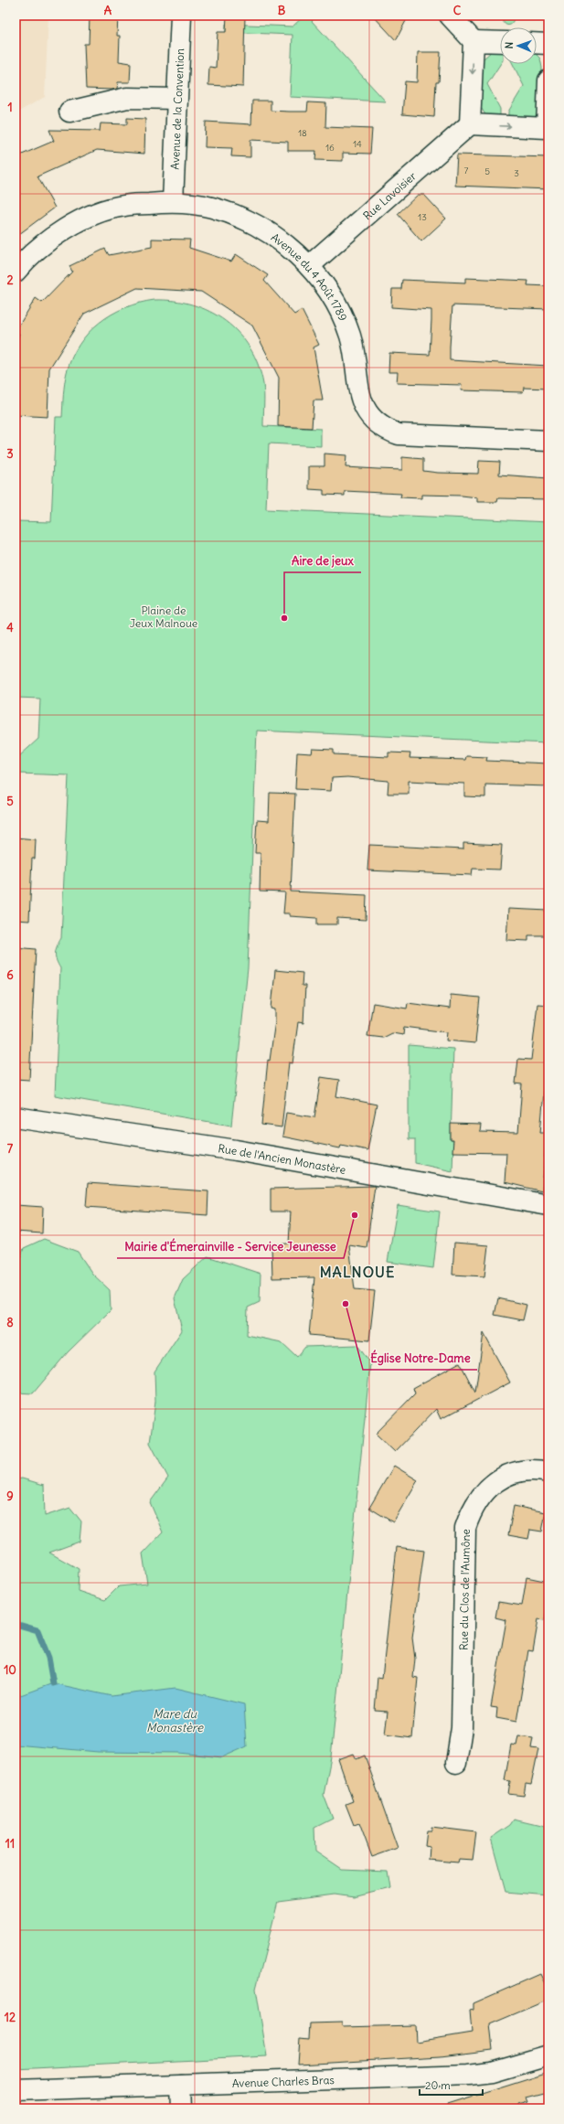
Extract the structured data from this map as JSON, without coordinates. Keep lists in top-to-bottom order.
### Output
{
  "streets": {
    "street": [
      "Avenue de la Convention",
      "Rue Lavoisier",
      "Avenue du 4 Août 1789",
      "Rue de l'Ancien Monastère",
      "Rue du Clos de l'Aumône",
      "Avenue Charles Bras"
    ]
  },
  "crossings": [
    ["Avenue de la Convention", "Avenue du 4 Août 1789"],
    ["Rue Lavoisier", "Avenue du 4 Août 1789"]
  ],
  "districts": ["MALNOUE"],
  "water": ["Mare du Monastère"],
  "parks": ["Plaine de Jeux Malnoue"],
  "places": ["Aire de jeux", "Mairie d'Émerainville - Service Jeunesse", "Église Notre-Dame"],
  "house_numbers": [
    "18",
    "14",
    "16",
    "7",
    "5",
    "3",
    "13"
  ],
  "scale_bar": "20 m",
  "north": "left",
  "grid": {
    "columns": ["A", "B", "C"],
    "rows": [
      "1",
      "2",
      "3",
      "4",
      "5",
      "6",
      "7",
      "8",
      "9",
      "10",
      "11",
      "12"
    ]
  }
}
